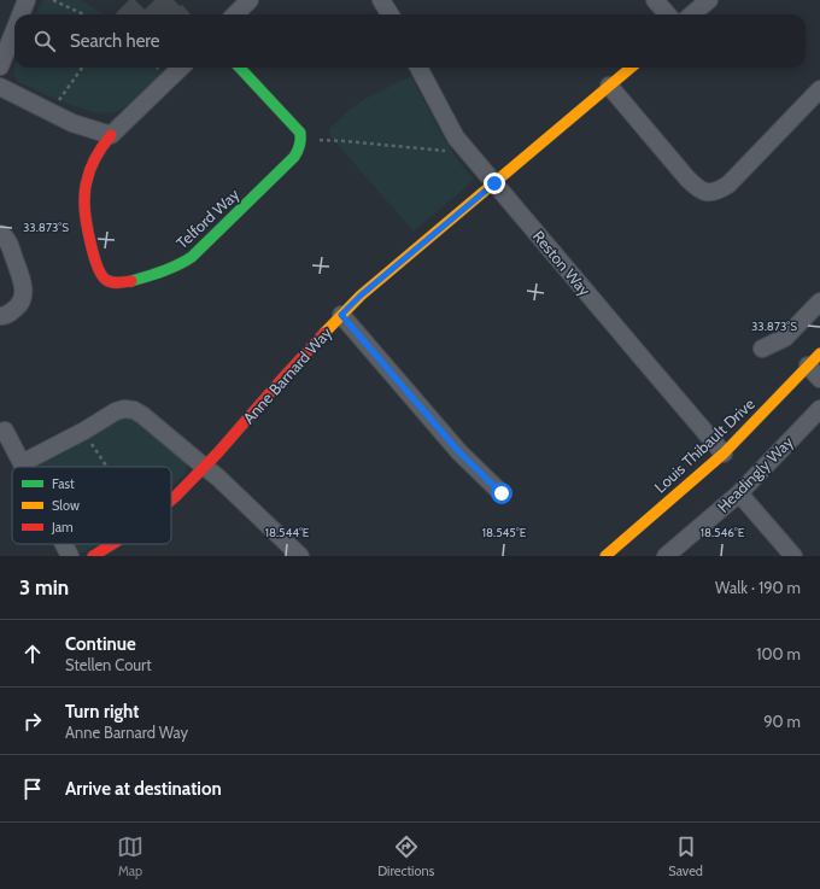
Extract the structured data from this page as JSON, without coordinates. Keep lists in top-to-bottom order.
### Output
{
  "streets": {
    "street": [
      "Telford Way",
      "Reston Way",
      "Anne Barnard Way",
      "Louis Thibault Drive",
      "Headingly Way"
    ]
  },
  "crossings": [
    ["Reston Way", "Anne Barnard Way"],
    ["Reston Way", "Louis Thibault Drive"]
  ],
  "legend": ["Fast", "Slow", "Jam"],
  "page": {
    "search": "Search here",
    "heading": ["3 min", "Walk · 190 m"],
    "list": [
      ["Continue", "Stellen Court", "100 m"],
      ["Turn right", "Anne Barnard Way", "90 m"],
      "Arrive at destination"
    ],
    "nav": ["Map", "Directions", "Saved"]
  },
  "coordinates": [
    "33.873°S",
    "18.544°E",
    "18.545°E",
    "18.546°E"
  ]
}
